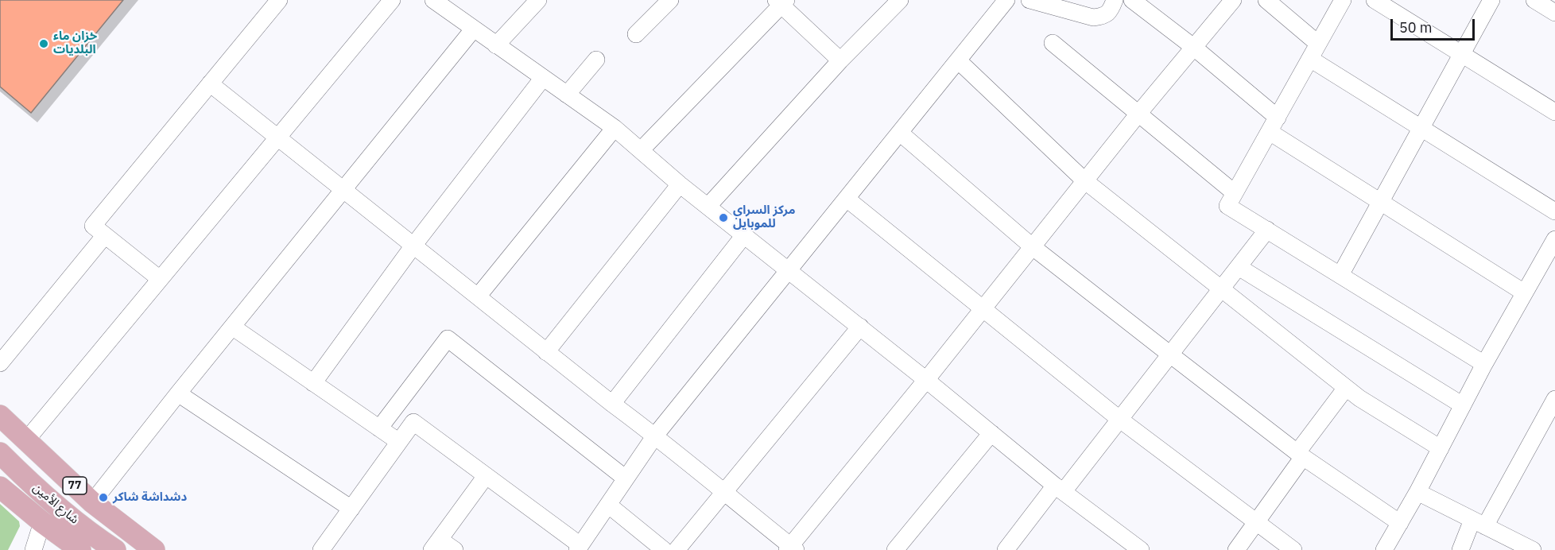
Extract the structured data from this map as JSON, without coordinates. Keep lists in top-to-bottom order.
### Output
{
  "streets": {
    "main road": ["77", "شارع الأمين"]
  },
  "places": ["خزان ماء البلديات", "مركز السراي للموبايل", "دشداشة شاكر"],
  "scale_bar": "50 m"
}
